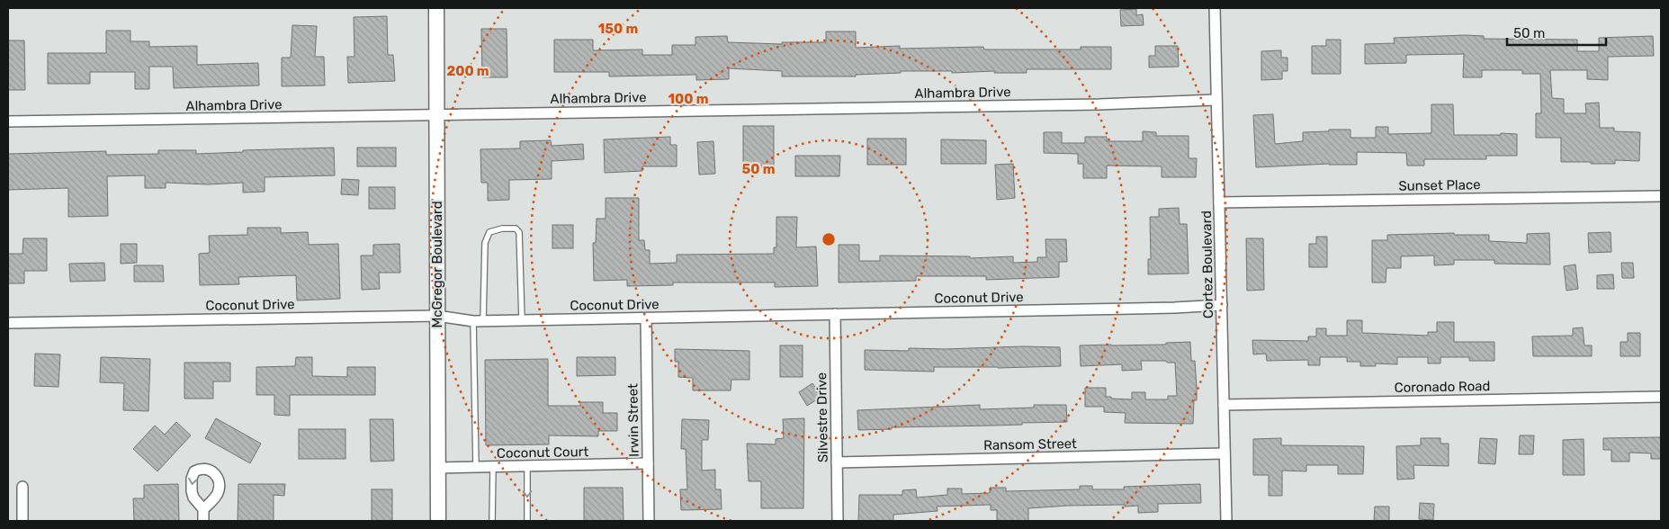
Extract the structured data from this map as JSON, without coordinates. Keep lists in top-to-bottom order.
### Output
{
  "streets": {
    "main road": ["McGregor Boulevard"],
    "street": [
      "Alhambra Drive",
      "Sunset Place",
      "Cortez Boulevard",
      "Coconut Drive",
      "Coronado Road",
      "Silvestre Drive",
      "Irwin Street",
      "Ransom Street",
      "Coconut Court"
    ]
  },
  "crossings": [
    ["Alhambra Drive", "McGregor Boulevard"],
    ["Alhambra Drive", "Cortez Boulevard"],
    ["Sunset Place", "Cortez Boulevard"],
    ["McGregor Boulevard", "Coconut Drive"],
    ["McGregor Boulevard", "Coconut Court"],
    ["Cortez Boulevard", "Coconut Drive"],
    ["Cortez Boulevard", "Coronado Road"],
    ["Cortez Boulevard", "Ransom Street"],
    ["Coconut Drive", "Silvestre Drive"],
    ["Coconut Drive", "Irwin Street"],
    ["Silvestre Drive", "Ransom Street"],
    ["Irwin Street", "Coconut Court"]
  ],
  "scale_bar": "50 m",
  "rings": [
    "150 m",
    "200 m",
    "100 m",
    "50 m"
  ]
}
